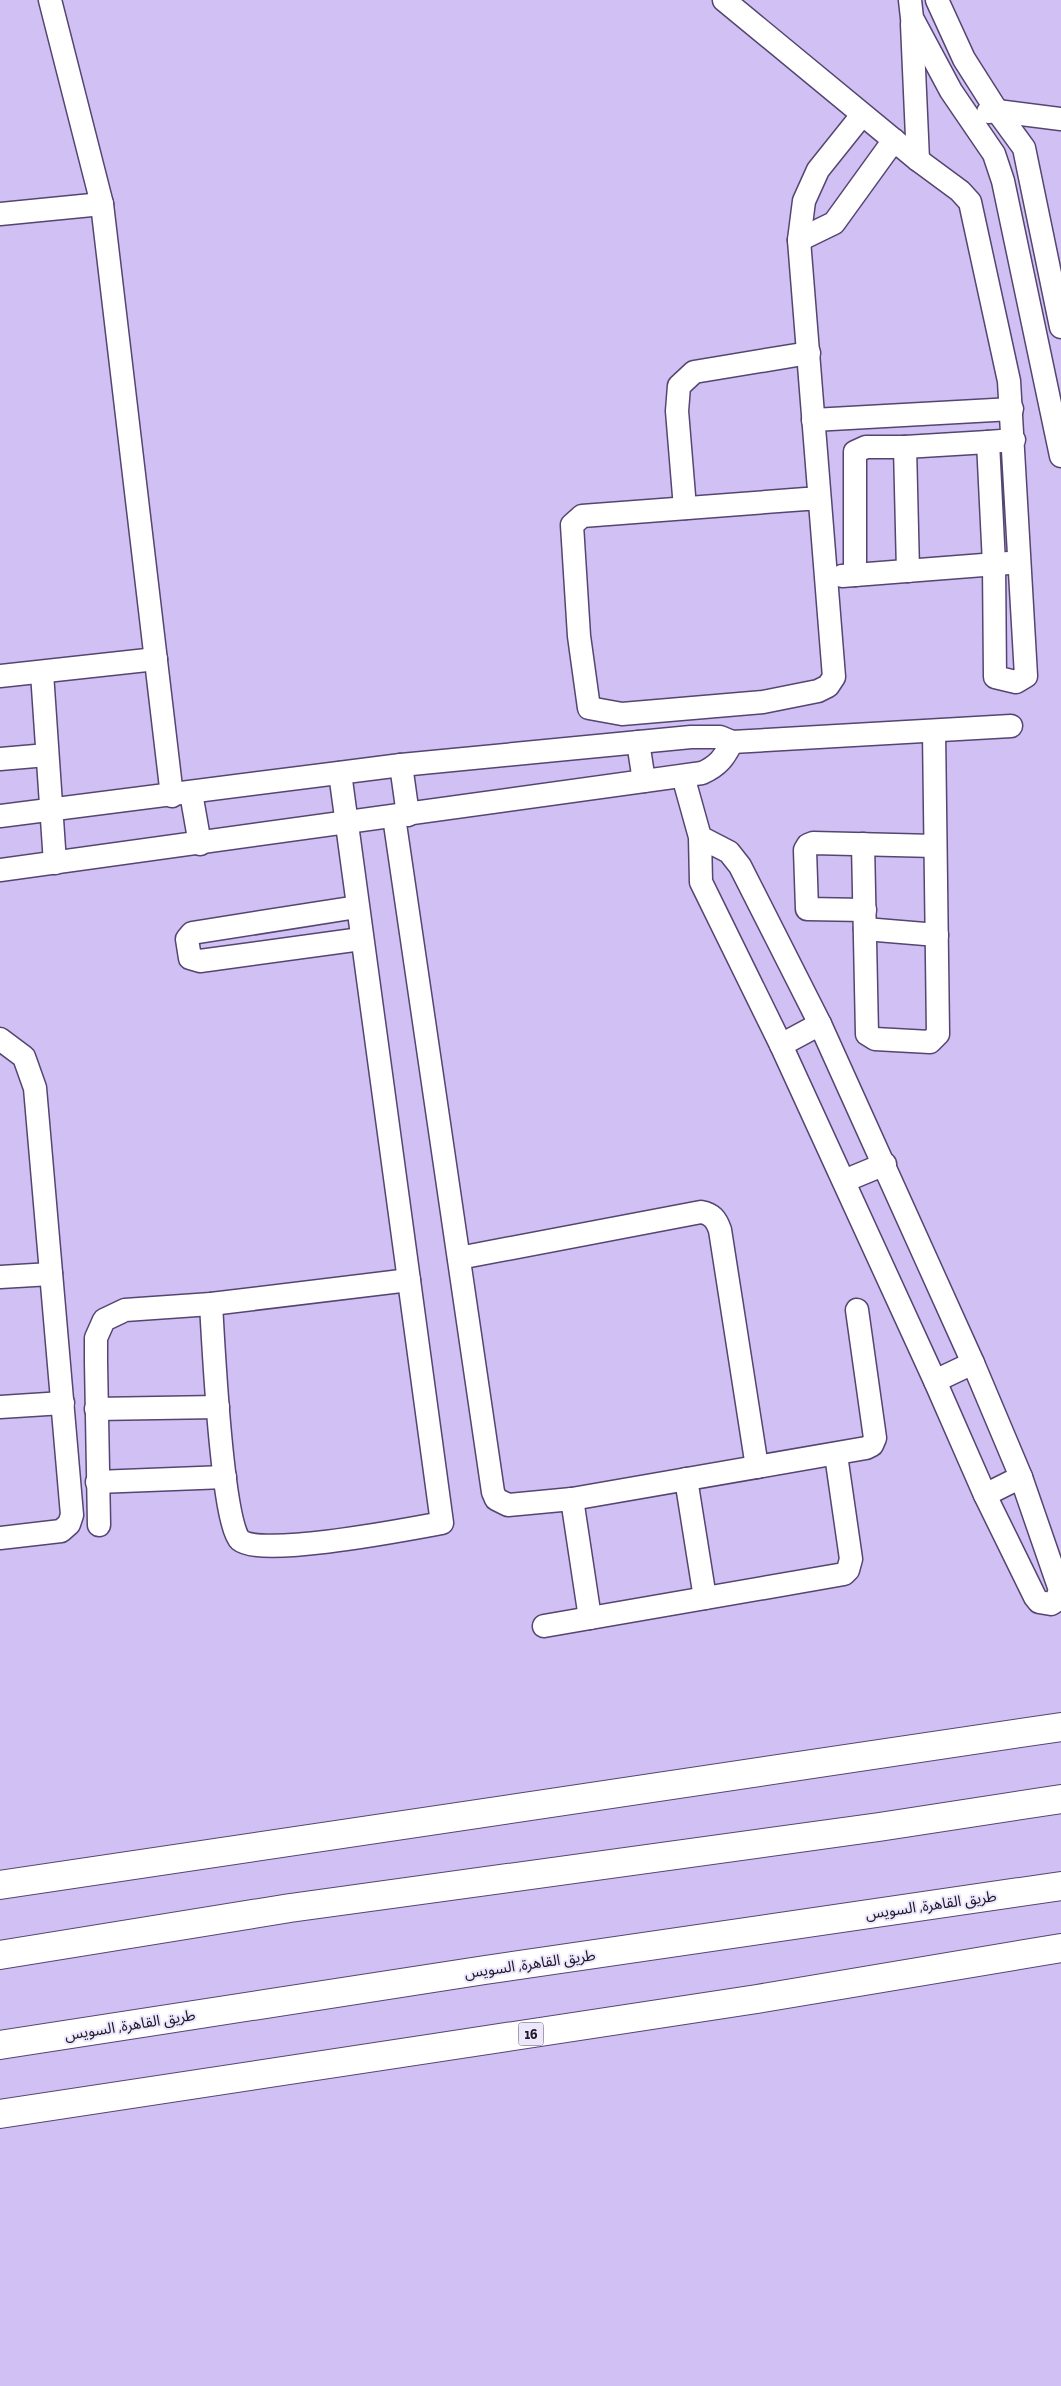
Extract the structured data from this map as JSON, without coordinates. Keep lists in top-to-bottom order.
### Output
{
  "streets": {
    "highway": ["طريق القاهرة, السويس", "16"]
  }
}
